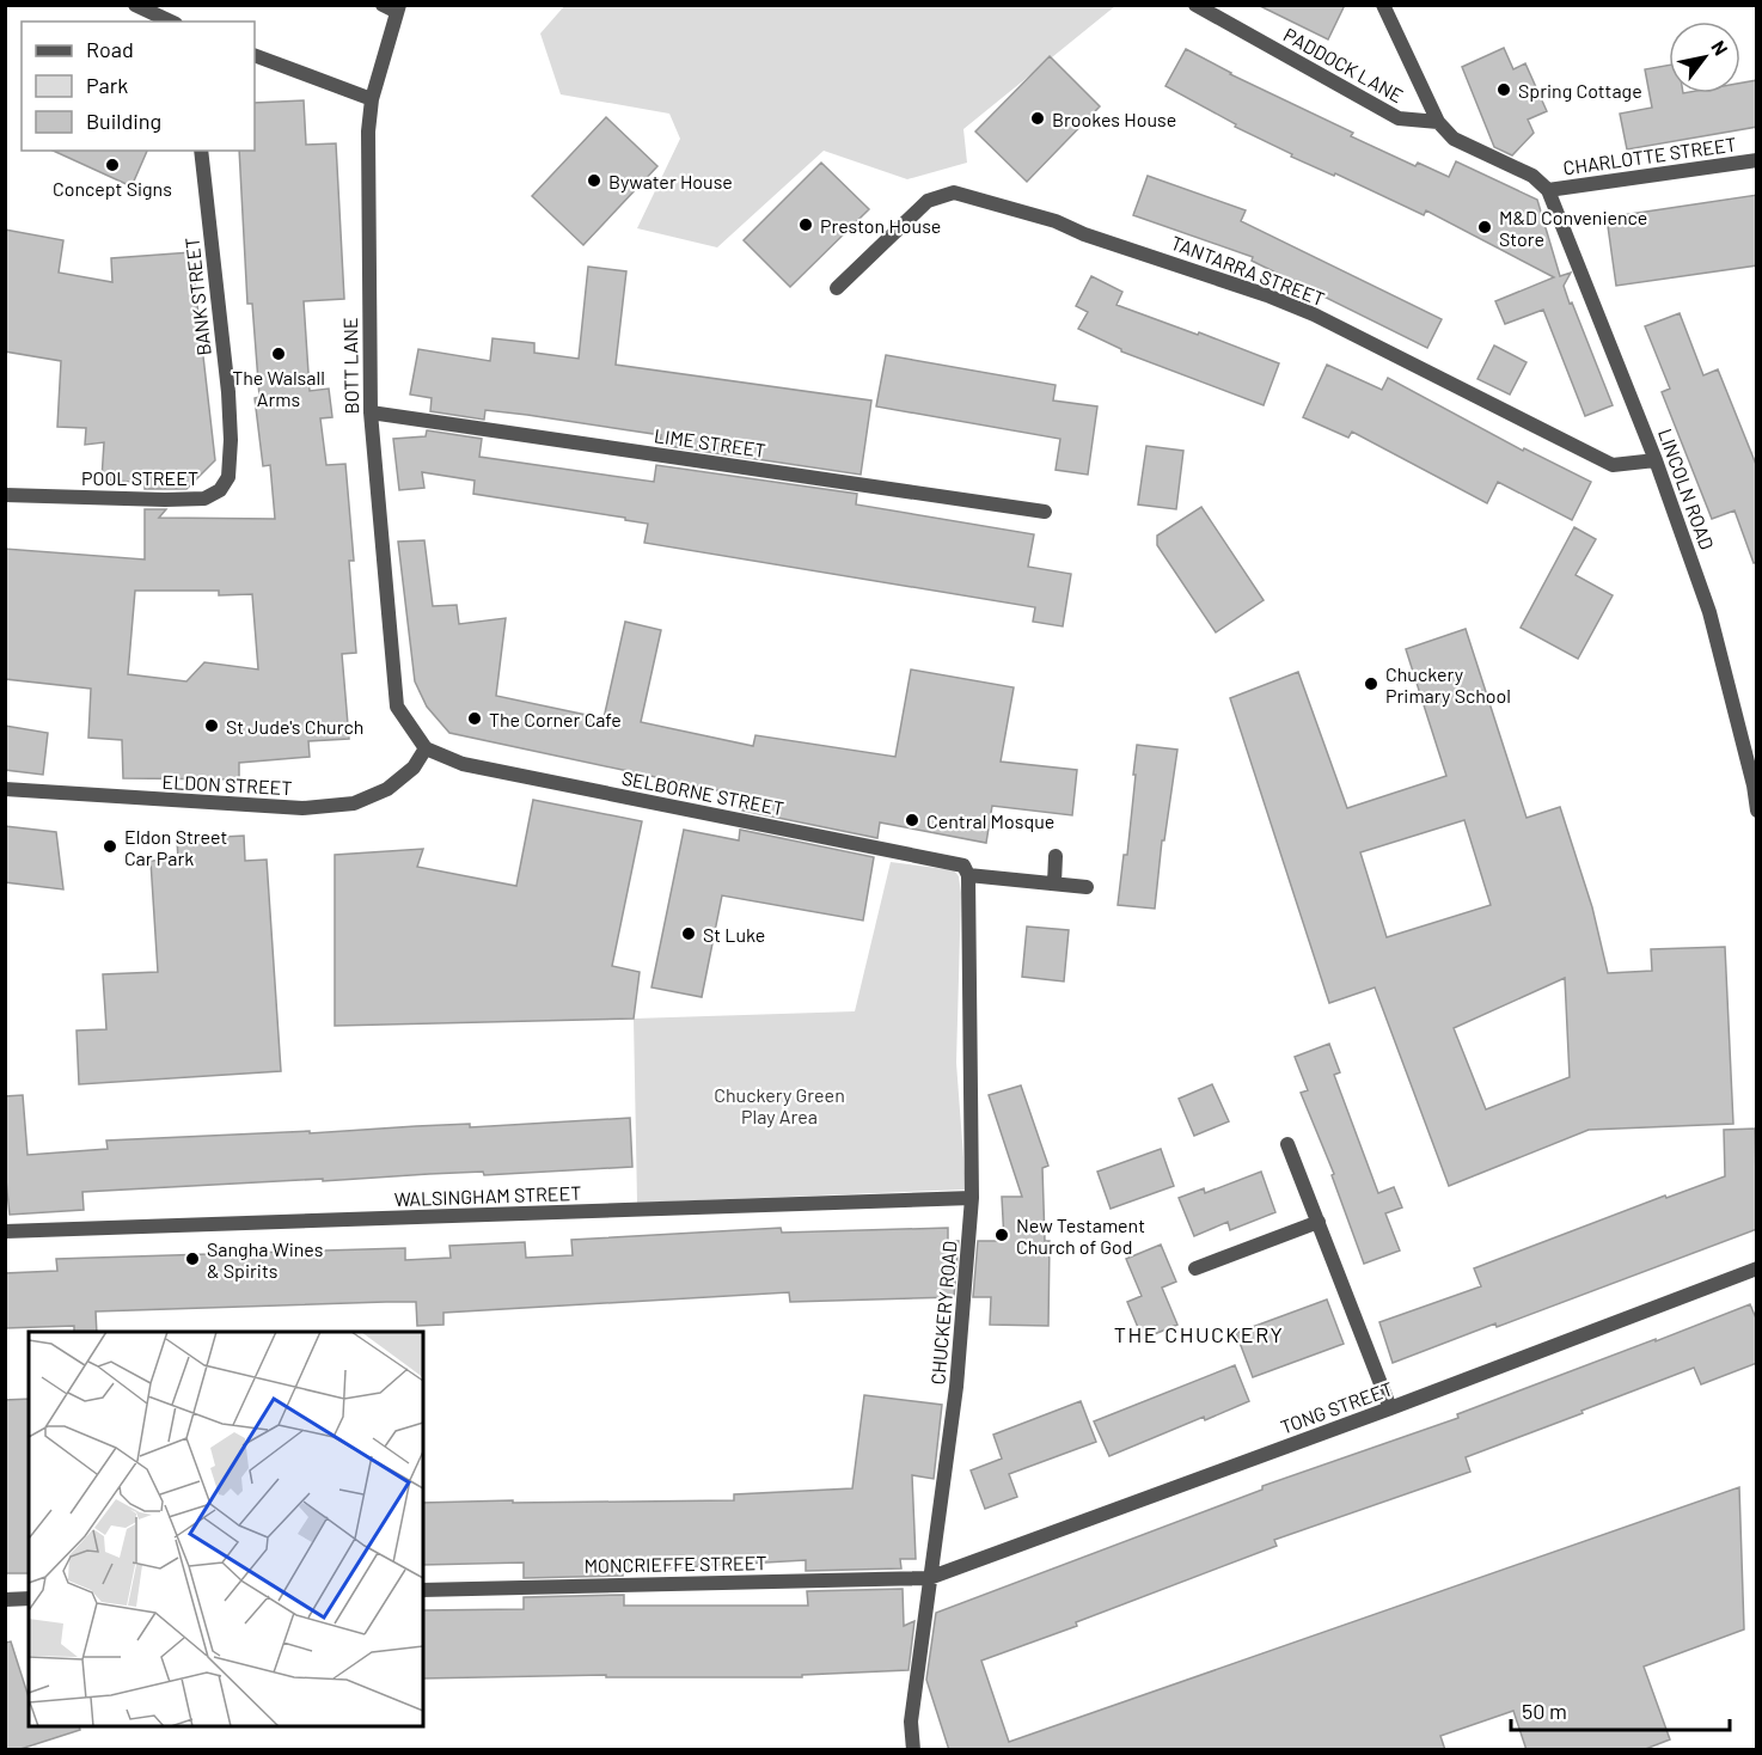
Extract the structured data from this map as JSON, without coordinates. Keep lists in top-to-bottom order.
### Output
{
  "streets": {
    "street": [
      "PADDOCK LANE",
      "CHARLOTTE STREET",
      "TANTARRA STREET",
      "BANK STREET",
      "BOTT LANE",
      "LIME STREET",
      "POOL STREET",
      "LINCOLN ROAD",
      "ELDON STREET",
      "SELBORNE STREET",
      "WALSINGHAM STREET",
      "CHUCKERY ROAD",
      "TONG STREET",
      "MONCRIEFFE STREET"
    ]
  },
  "crossings": [
    ["CHARLOTTE STREET", "LINCOLN ROAD"],
    ["TANTARRA STREET", "LINCOLN ROAD"],
    ["BANK STREET", "POOL STREET"],
    ["BOTT LANE", "LIME STREET"],
    ["BOTT LANE", "ELDON STREET"],
    ["BOTT LANE", "SELBORNE STREET"],
    ["ELDON STREET", "SELBORNE STREET"],
    ["SELBORNE STREET", "CHUCKERY ROAD"],
    ["WALSINGHAM STREET", "CHUCKERY ROAD"],
    ["CHUCKERY ROAD", "TONG STREET"],
    ["CHUCKERY ROAD", "MONCRIEFFE STREET"],
    ["TONG STREET", "MONCRIEFFE STREET"]
  ],
  "districts": ["THE CHUCKERY"],
  "parks": ["Chuckery Green Play Area"],
  "places": [
    "Spring Cottage",
    "Brookes House",
    "Concept Signs",
    "Bywater House",
    "Preston House",
    "M&D Convenience Store",
    "The Walsall Arms",
    "Chuckery Primary School",
    "The Corner Cafe",
    "St Jude's Church",
    "Central Mosque",
    "Eldon Street Car Park",
    "St Luke",
    "New Testament Church of God",
    "Sangha Wines & Spirits"
  ],
  "legend": ["Road", "Park", "Building"],
  "scale_bar": "50 m",
  "north": "top right"
}
